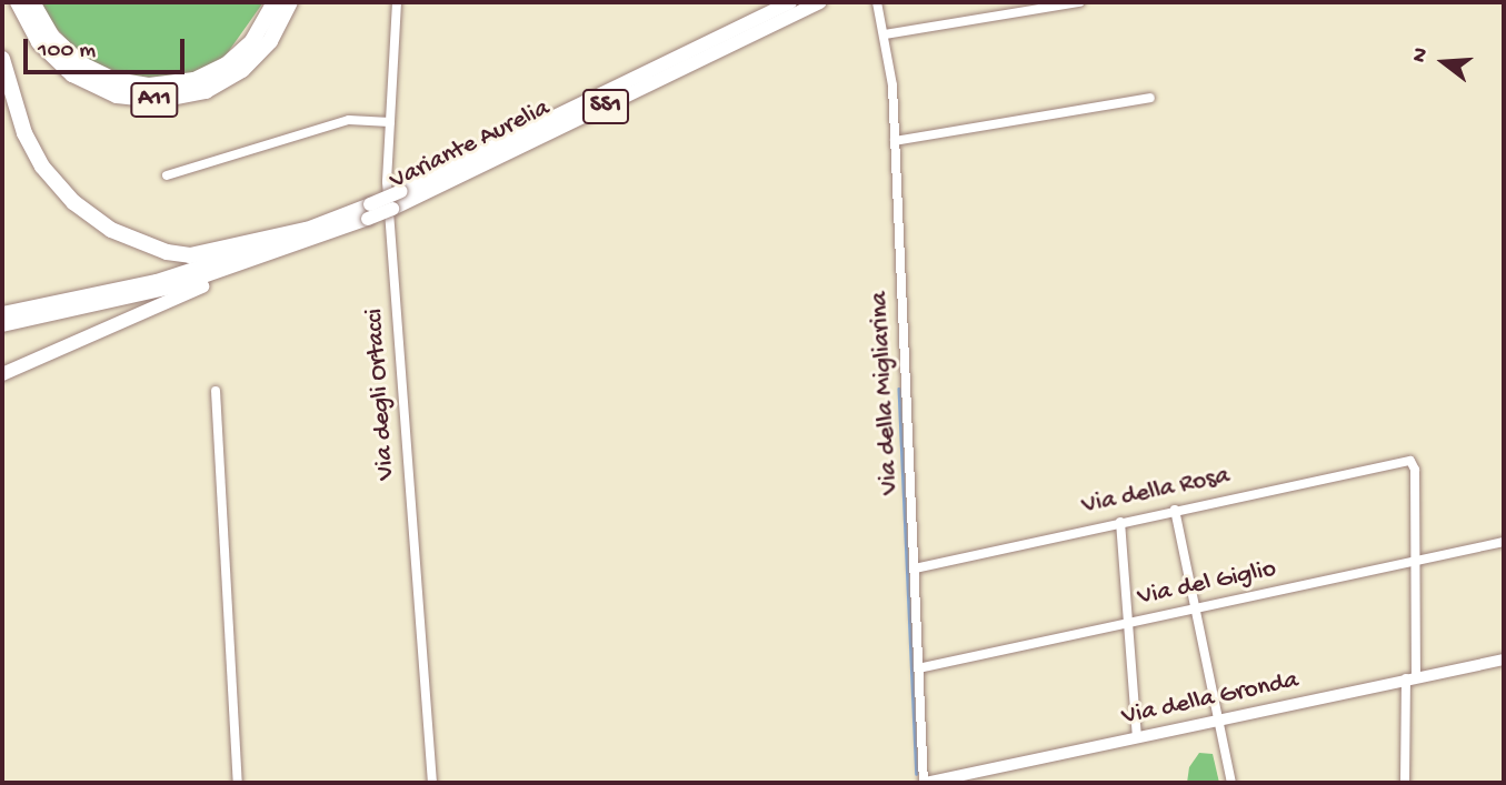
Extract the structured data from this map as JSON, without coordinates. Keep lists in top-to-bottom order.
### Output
{
  "streets": {
    "highway": ["A11", "SS1", "Variante Aurelia"],
    "street": [
      "Via della Migliarina",
      "Via degli Ortacci",
      "Via della Rosa",
      "Via del Giglio",
      "Via della Gronda"
    ]
  },
  "crossings": [
    ["SS1", "Variante Aurelia"],
    ["Via della Migliarina", "Via della Rosa"],
    ["Via della Migliarina", "Via del Giglio"],
    ["Via della Migliarina", "Via della Gronda"],
    ["Via della Rosa", "Via del Giglio"]
  ],
  "scale_bar": "100 m",
  "north": "left"
}
